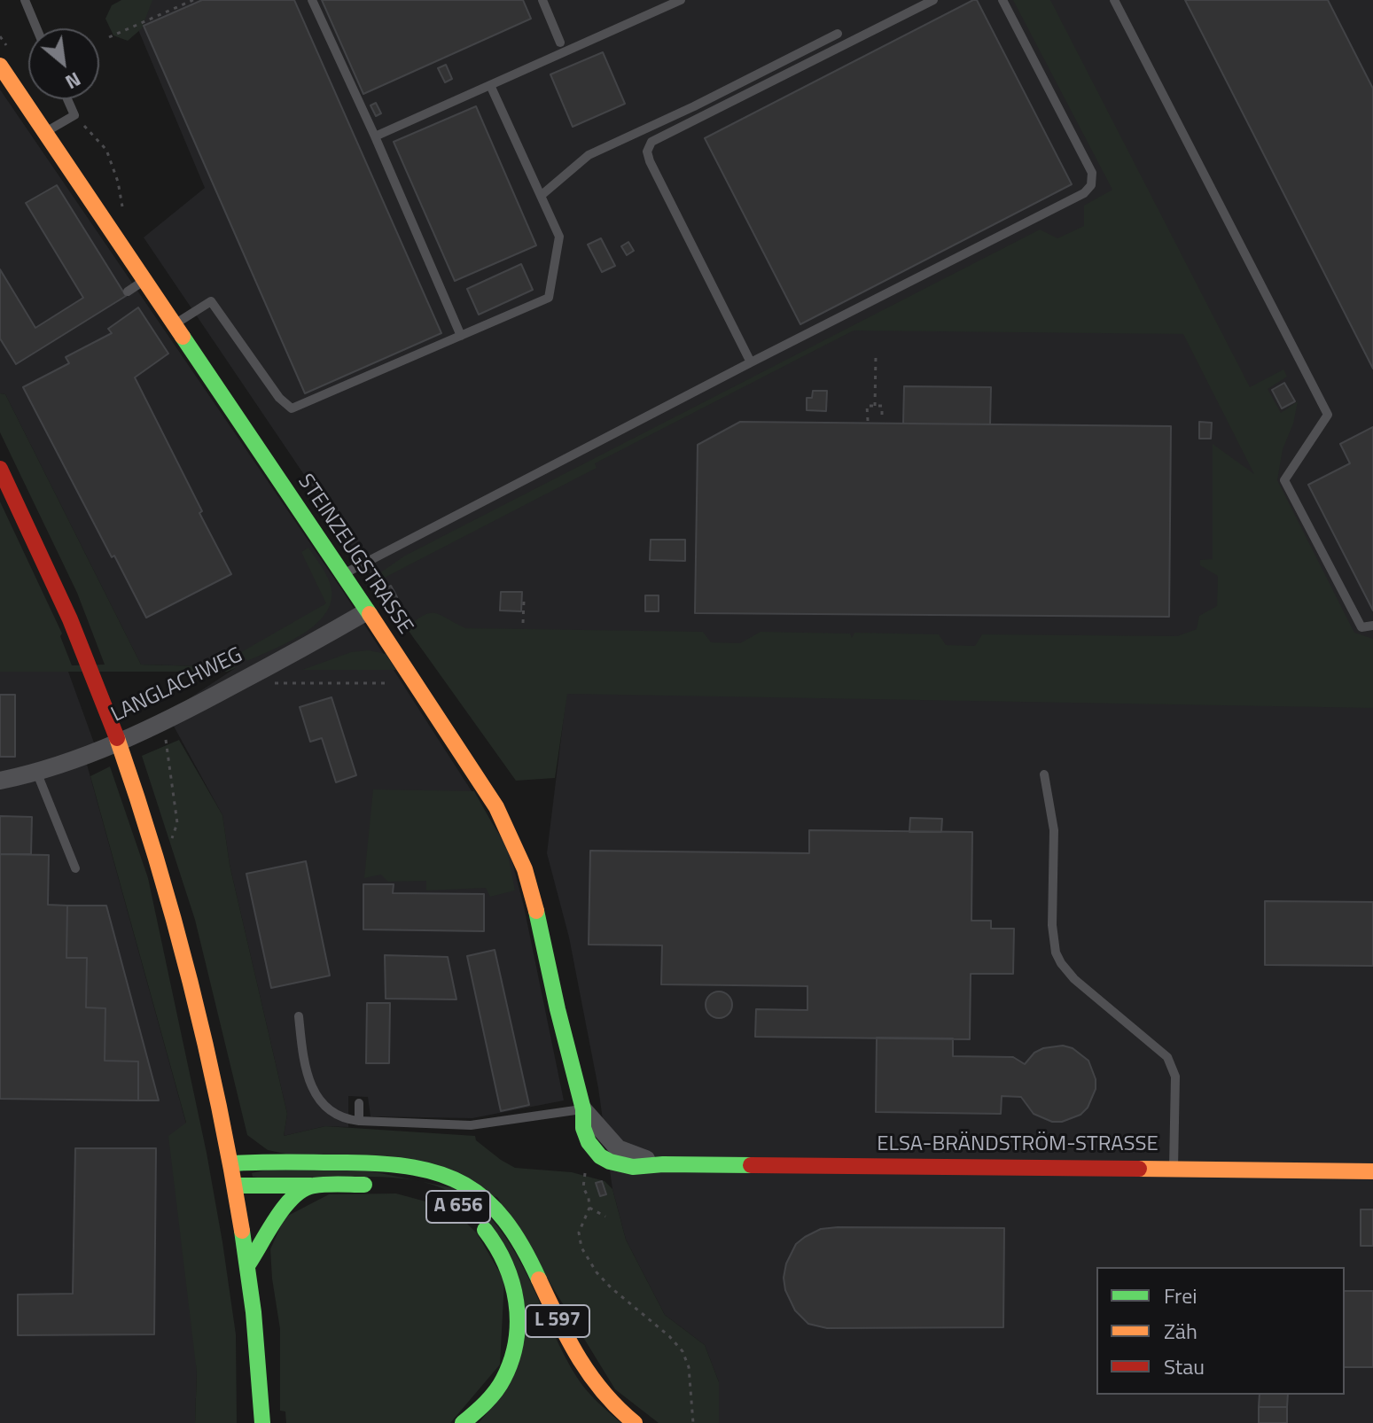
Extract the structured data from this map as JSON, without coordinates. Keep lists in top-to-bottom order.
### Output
{
  "streets": {
    "main road": [
      "STEINZEUGSTRASSE",
      "ELSA-BRÄNDSTRÖM-STRASSE",
      "A 656",
      "L 597"
    ],
    "street": ["LANGLACHWEG"]
  },
  "crossings": [
    ["STEINZEUGSTRASSE", "LANGLACHWEG"],
    ["STEINZEUGSTRASSE", "ELSA-BRÄNDSTRÖM-STRASSE"]
  ],
  "legend": ["Frei", "Zäh", "Stau"],
  "north": "bottom right"
}
